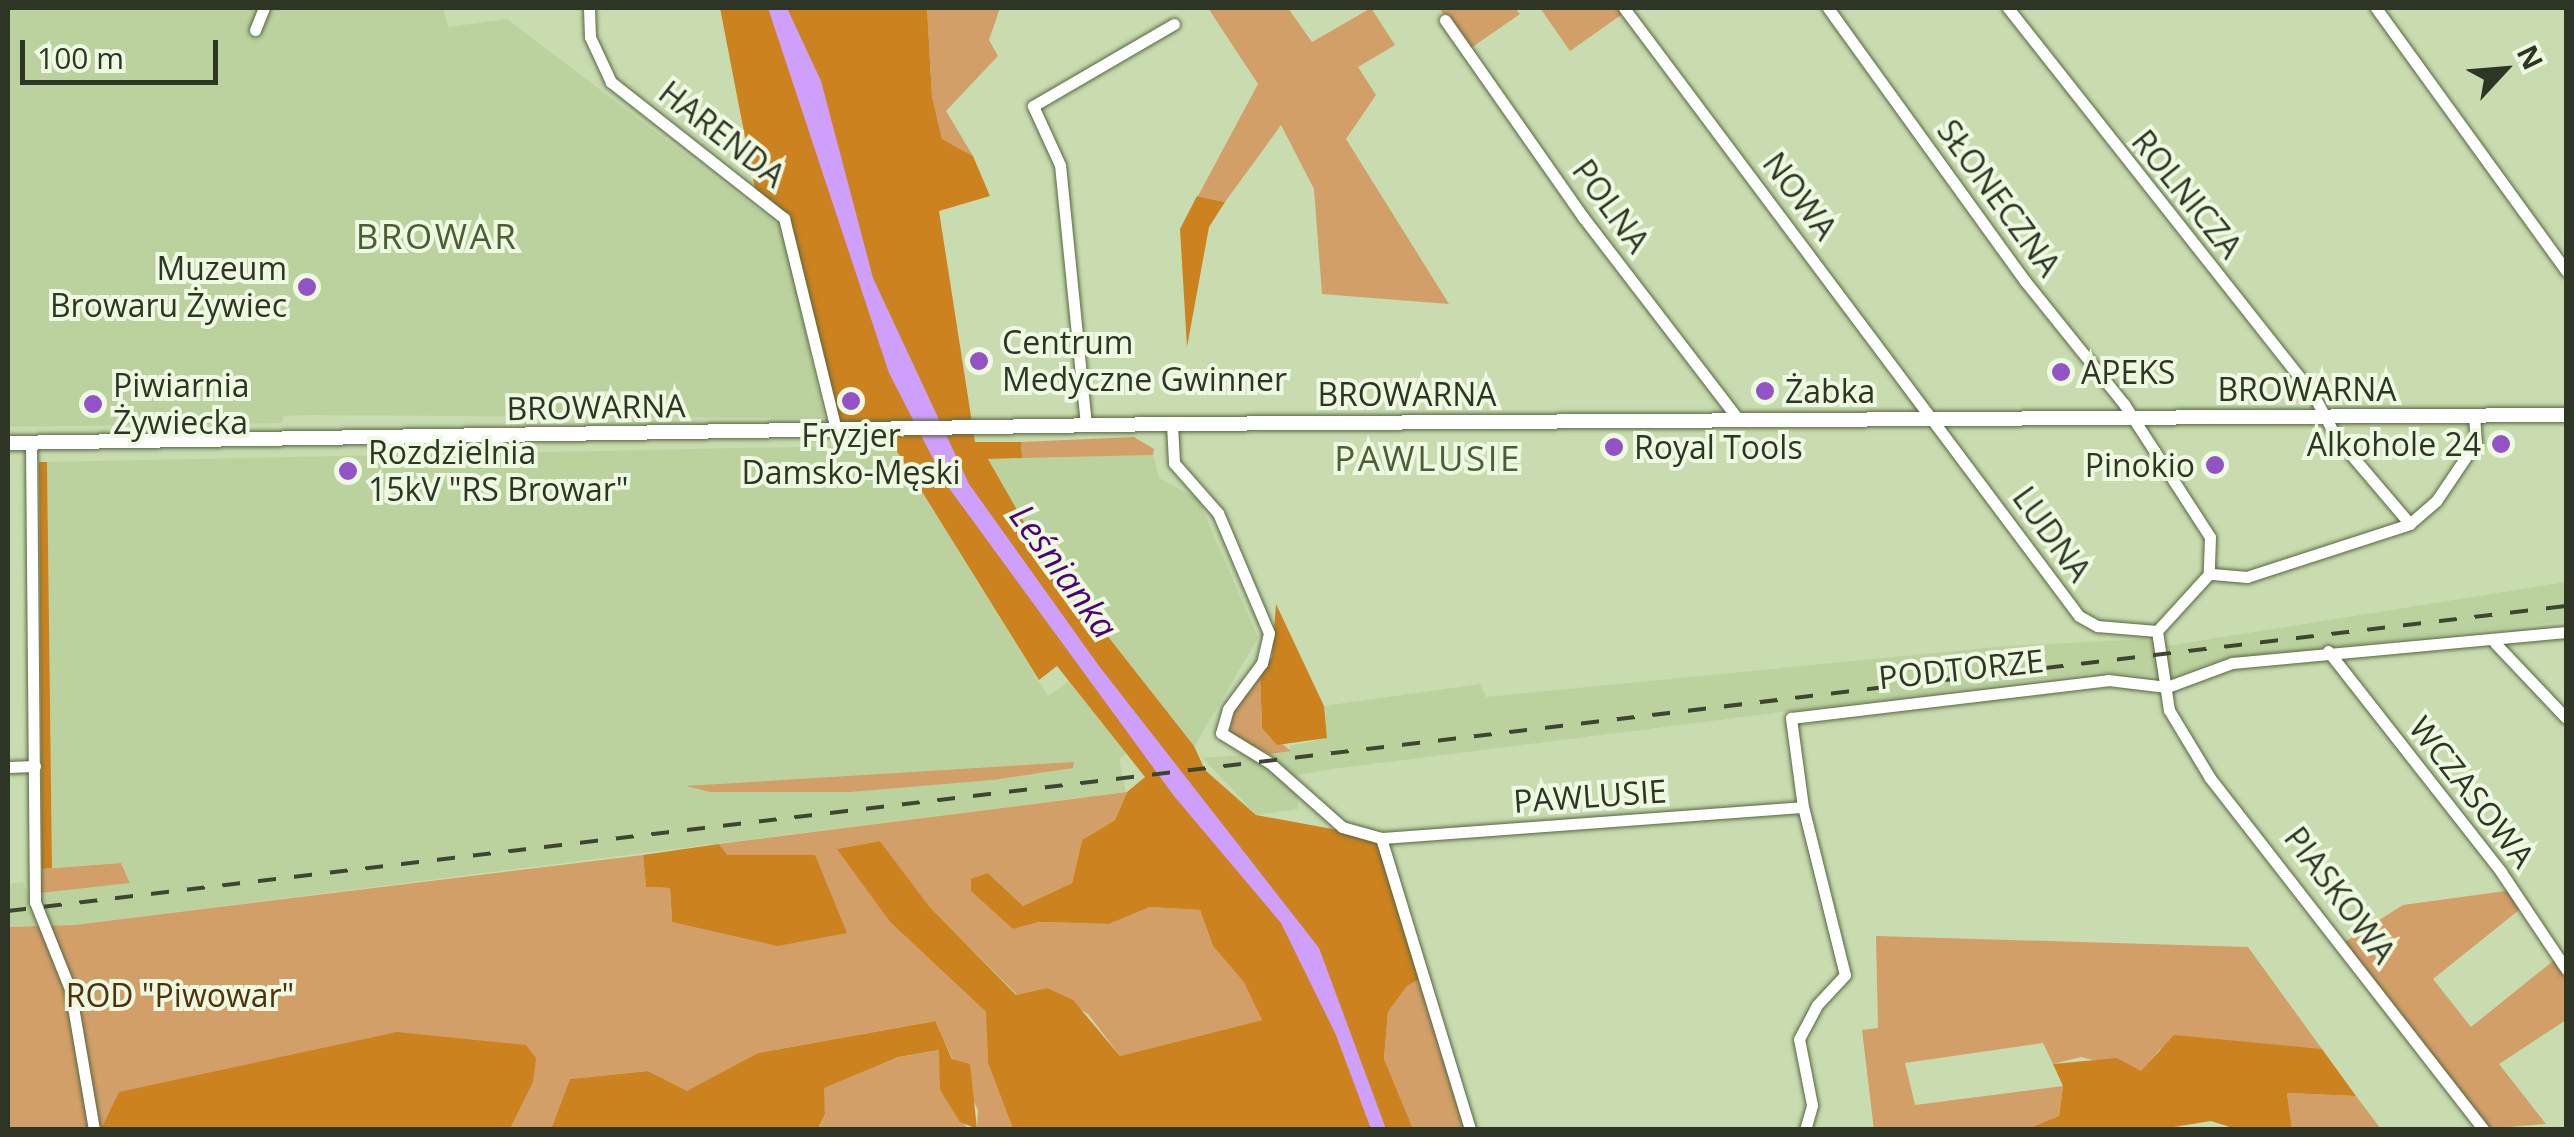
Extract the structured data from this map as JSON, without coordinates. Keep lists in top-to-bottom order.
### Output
{
  "streets": {
    "street": [
      "HARENDA",
      "ROLNICZA",
      "NOWA",
      "SŁONECZNA",
      "POLNA",
      "BROWARNA",
      "LUDNA",
      "PODTORZE",
      "WCZASOWA",
      "PAWLUSIE",
      "PIASKOWA"
    ]
  },
  "crossings": [
    ["HARENDA", "BROWARNA"],
    ["ROLNICZA", "BROWARNA"],
    ["NOWA", "BROWARNA"],
    ["NOWA", "LUDNA"],
    ["SŁONECZNA", "BROWARNA"],
    ["POLNA", "BROWARNA"],
    ["BROWARNA", "LUDNA"],
    ["PODTORZE", "WCZASOWA"],
    ["PODTORZE", "PAWLUSIE"],
    ["PODTORZE", "PIASKOWA"]
  ],
  "districts": ["BROWAR", "PAWLUSIE"],
  "water": ["Leśnianka"],
  "parks": ["ROD \"Piwowar\""],
  "places": [
    "Muzeum Browaru Żywiec",
    "Centrum Medyczne Gwinner",
    "APEKS",
    "Żabka",
    "Fryzjer Damsko-Męski",
    "Piwiarnia Żywiecka",
    "Alkohole 24",
    "Royal Tools",
    "Pinokio",
    "Rozdzielnia 15kV \"RS Browar\""
  ],
  "scale_bar": "100 m",
  "north": "top right"
}
